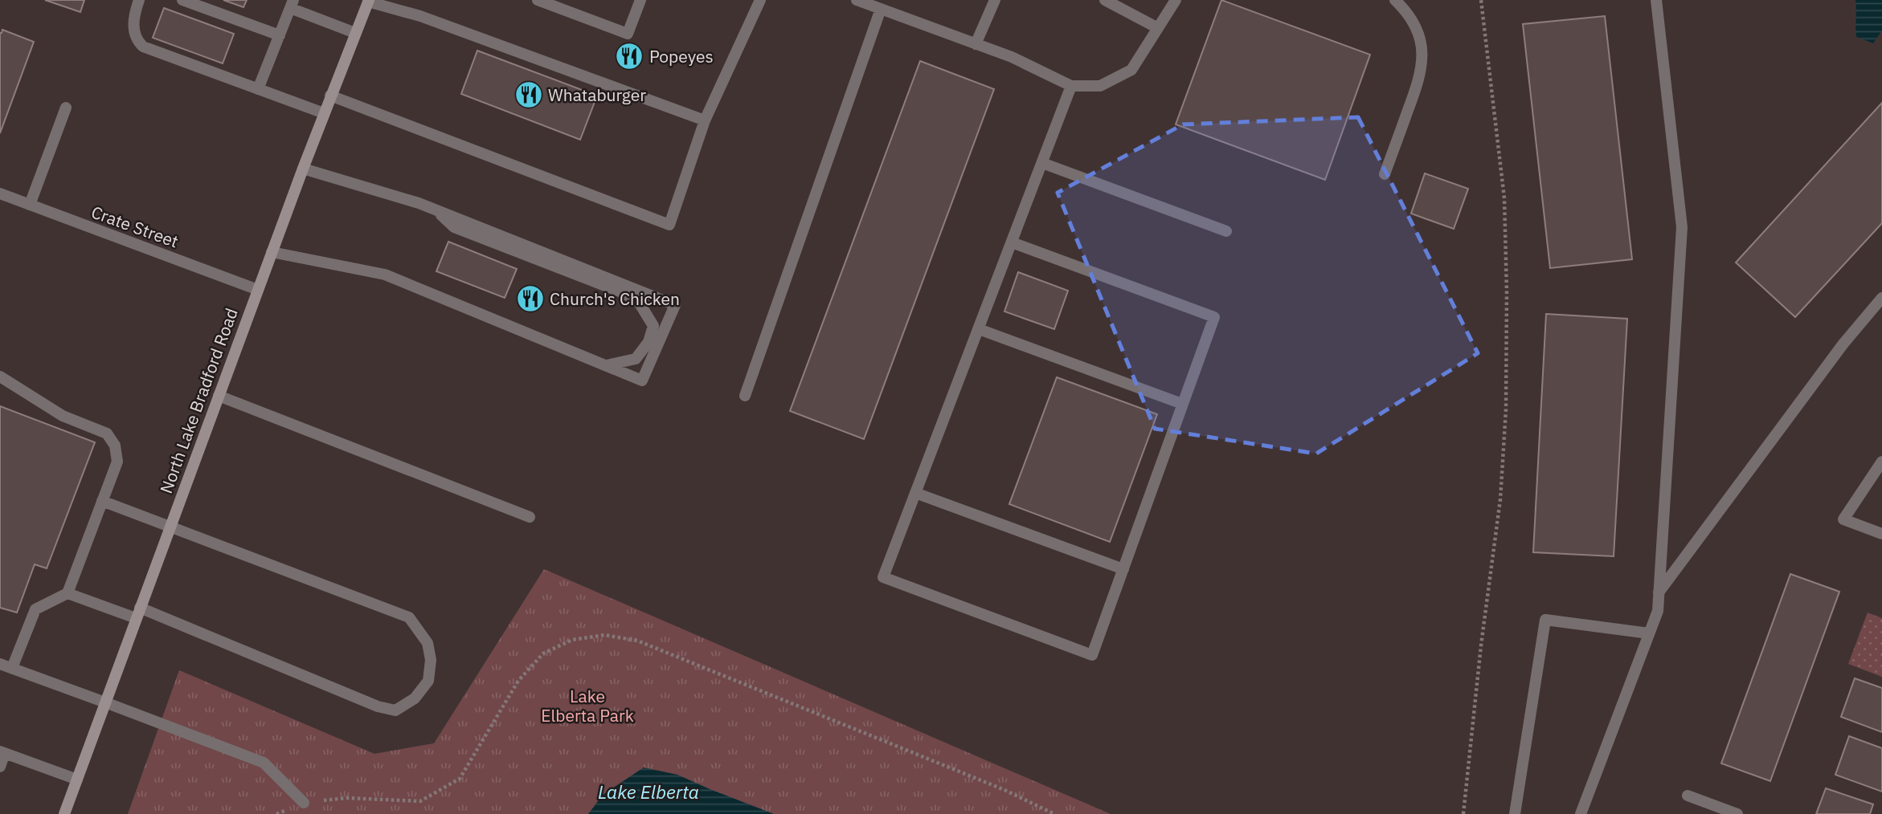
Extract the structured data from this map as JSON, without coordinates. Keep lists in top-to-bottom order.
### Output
{
  "streets": {
    "main road": ["North Lake Bradford Road"],
    "street": ["Crate Street"]
  },
  "crossings": [
    ["Crate Street", "North Lake Bradford Road"]
  ],
  "water": ["Lake Elberta"],
  "parks": ["Lake Elberta Park"],
  "places": {
    "restaurant": ["Popeyes", "Whataburger", "Church's Chicken"]
  }
}
